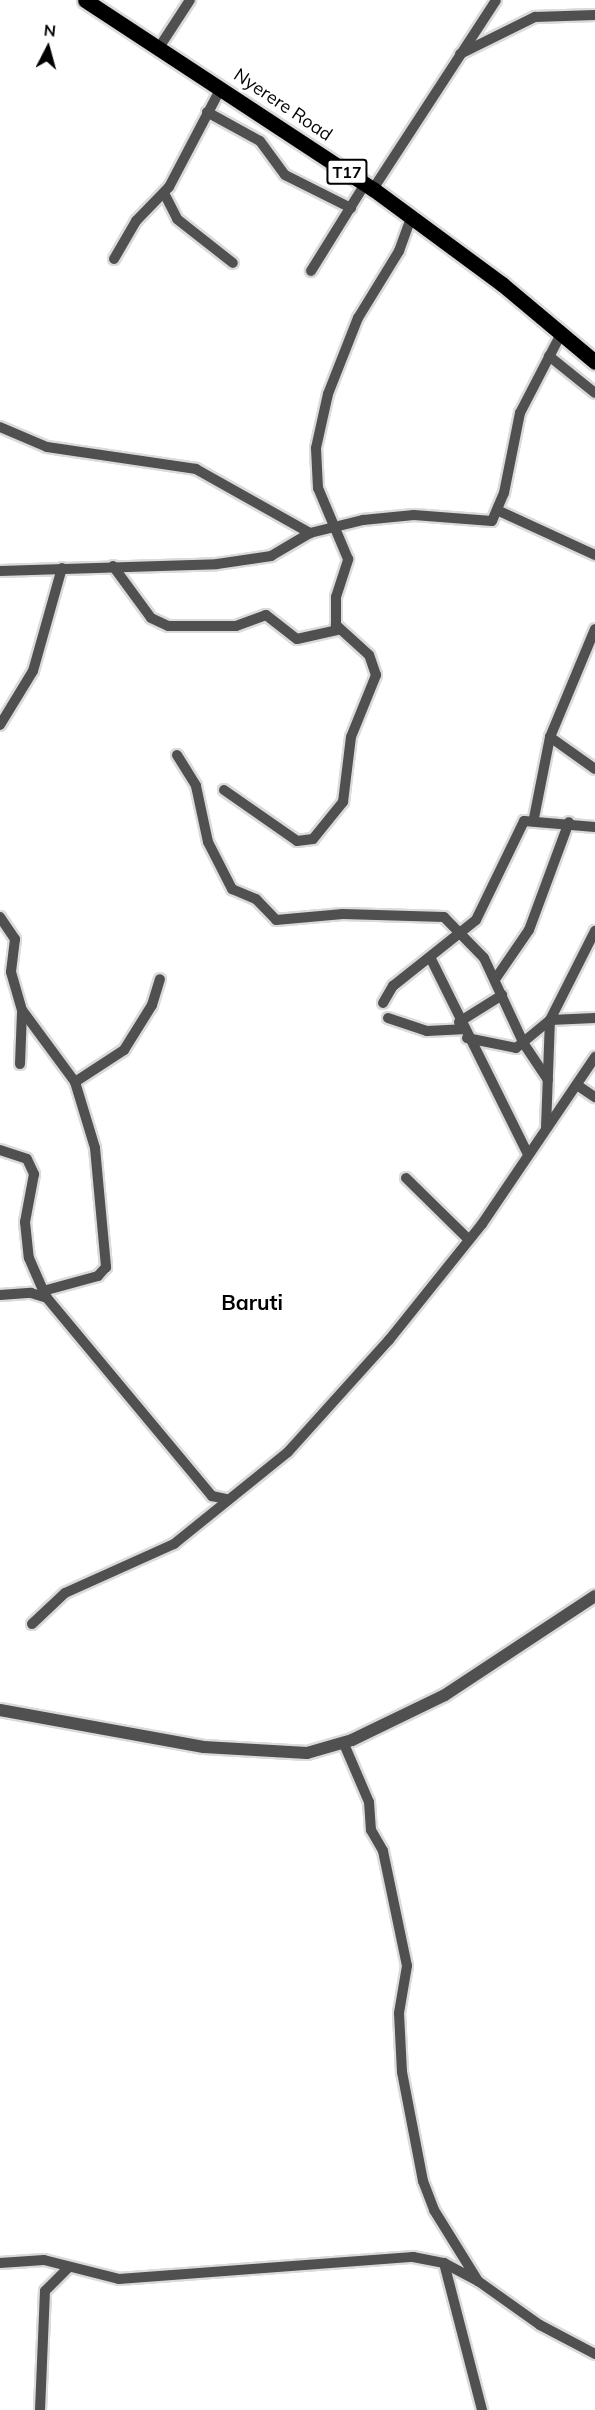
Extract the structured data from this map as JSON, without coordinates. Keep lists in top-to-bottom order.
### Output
{
  "streets": {
    "main road": ["Nyerere Road", "T17"]
  },
  "districts": ["Baruti"],
  "north": "top"
}
